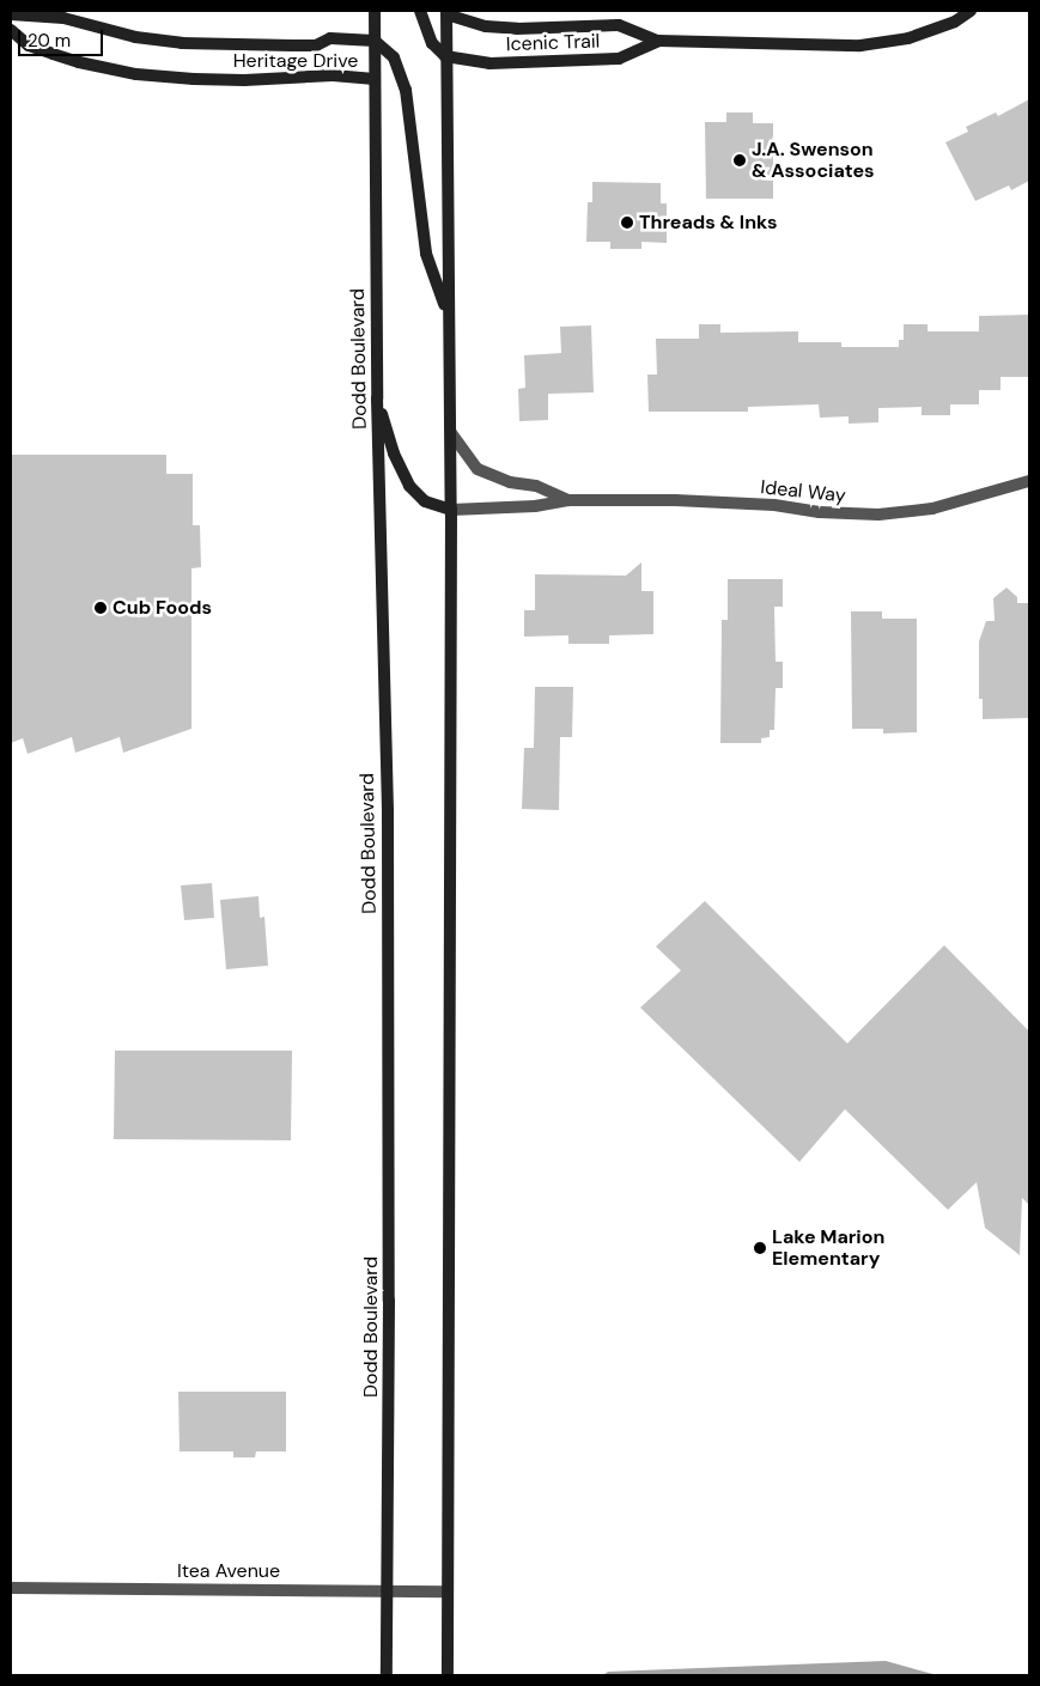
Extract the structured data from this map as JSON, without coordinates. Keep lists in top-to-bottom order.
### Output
{
  "streets": {
    "main road": ["Icenic Trail", "Heritage Drive", "Dodd Boulevard"],
    "street": ["Ideal Way", "Itea Avenue"]
  },
  "crossings": [
    ["Heritage Drive", "Dodd Boulevard"],
    ["Dodd Boulevard", "Itea Avenue"]
  ],
  "places": [
    "J.A. Swenson & Associates",
    "Threads & Inks",
    "Cub Foods",
    "Lake Marion Elementary"
  ],
  "scale_bar": "20 m"
}
